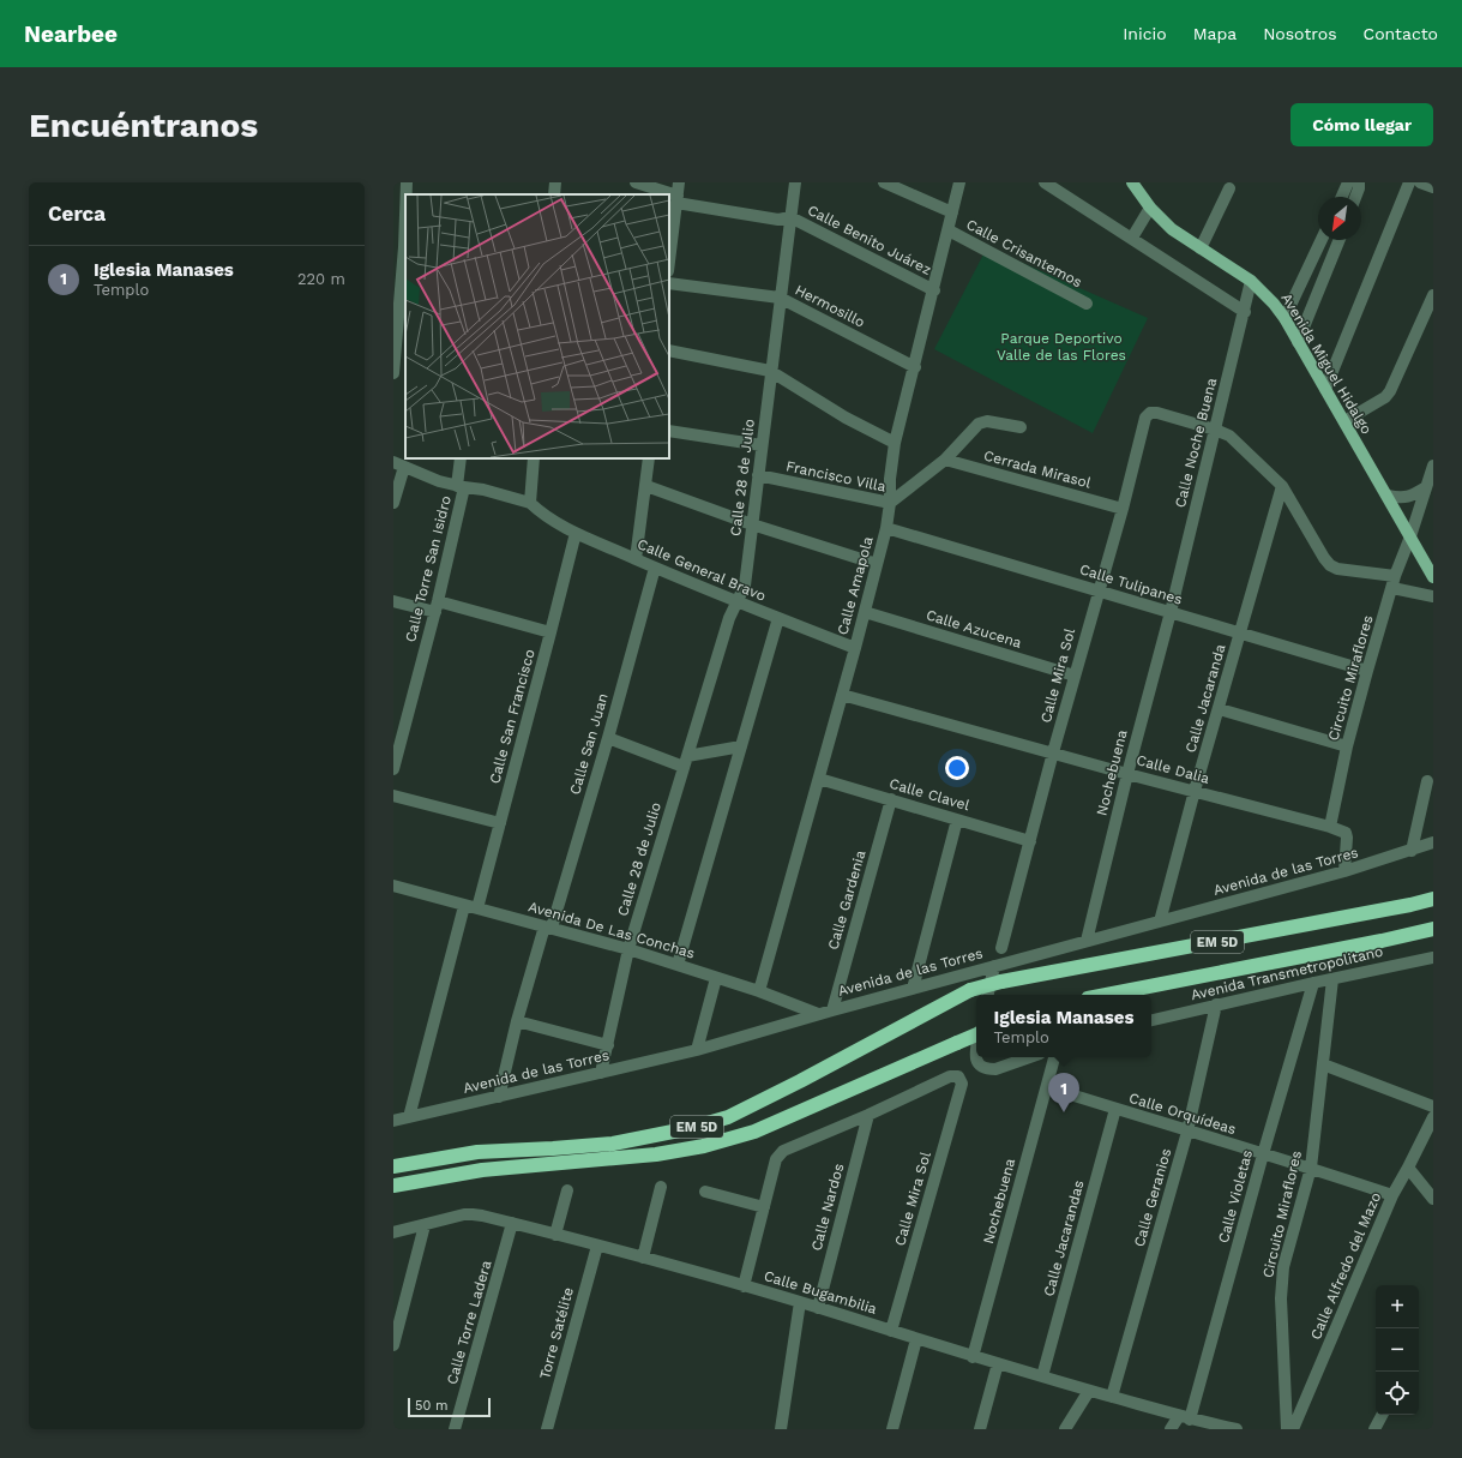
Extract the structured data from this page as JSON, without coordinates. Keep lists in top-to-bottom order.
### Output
{
  "streets": {
    "highway": ["EM 5D"],
    "main road": ["Avenida Miguel Hidalgo"],
    "street": [
      "Calle Benito Juárez",
      "Calle Crisantemos",
      "Hermosillo",
      "Calle Noche Buena",
      "Cerrada Mirasol",
      "Francisco Villa",
      "Calle 28 de Julio",
      "Calle Torre San Isidro",
      "Calle General Bravo",
      "Calle Tulipanes",
      "Calle Amapola",
      "Calle Azucena",
      "Calle Mira Sol",
      "Circuito Miraflores",
      "Calle Jacaranda",
      "Calle San Francisco",
      "Calle San Juan",
      "Calle Dalia",
      "Nochebuena",
      "Calle Clavel",
      "Avenida de las Torres",
      "Calle Gardenia",
      "Avenida De Las Conchas",
      "Avenida Transmetropolitano",
      "Calle Orquídeas",
      "Calle Violetas",
      "Calle Geranios",
      "Calle Nardos",
      "Calle Jacarandas",
      "Calle Alfredo del Mazo",
      "Calle Bugambilia",
      "Calle Torre Ladera",
      "Torre Satélite"
    ]
  },
  "crossings": [
    ["Calle Benito Juárez", "Calle 28 de Julio"],
    ["Calle Benito Juárez", "Calle Amapola"],
    ["Calle Crisantemos", "Calle Amapola"],
    ["Hermosillo", "Calle 28 de Julio"],
    ["Hermosillo", "Calle Amapola"],
    ["Avenida Miguel Hidalgo", "Calle Noche Buena"],
    ["Avenida Miguel Hidalgo", "Circuito Miraflores"],
    ["Calle Noche Buena", "Calle Tulipanes"],
    ["Calle Noche Buena", "Calle Mira Sol"],
    ["Calle Noche Buena", "Nochebuena"],
    ["Cerrada Mirasol", "Francisco Villa"],
    ["Cerrada Mirasol", "Calle Mira Sol"],
    ["Francisco Villa", "Calle 28 de Julio"],
    ["Francisco Villa", "Calle Amapola"],
    ["Calle 28 de Julio", "Calle General Bravo"],
    ["Calle 28 de Julio", "Avenida de las Torres"],
    ["Calle 28 de Julio", "Avenida De Las Conchas"],
    ["Calle General Bravo", "Calle Amapola"],
    ["Calle General Bravo", "Calle San Francisco"],
    ["Calle General Bravo", "Calle San Juan"],
    ["Calle Tulipanes", "Calle Amapola"],
    ["Calle Tulipanes", "Calle Mira Sol"],
    ["Calle Tulipanes", "Circuito Miraflores"],
    ["Calle Tulipanes", "Calle Jacaranda"],
    ["Calle Tulipanes", "Nochebuena"],
    ["Calle Amapola", "Calle Azucena"],
    ["Calle Amapola", "Calle Dalia"],
    ["Calle Amapola", "Calle Clavel"],
    ["Calle Amapola", "Avenida De Las Conchas"],
    ["Calle Azucena", "Calle Mira Sol"],
    ["Calle Mira Sol", "Calle Dalia"],
    ["Calle Mira Sol", "Calle Clavel"],
    ["Calle Mira Sol", "Calle Nardos"],
    ["Calle Mira Sol", "Calle Bugambilia"],
    ["Circuito Miraflores", "Calle Dalia"],
    ["Circuito Miraflores", "Avenida Transmetropolitano"],
    ["Circuito Miraflores", "Calle Orquídeas"],
    ["Calle Jacaranda", "Calle Dalia"],
    ["Calle Jacaranda", "Avenida de las Torres"],
    ["Calle San Francisco", "Avenida De Las Conchas"],
    ["Calle San Juan", "Avenida de las Torres"],
    ["Calle San Juan", "Avenida De Las Conchas"],
    ["Calle Dalia", "Nochebuena"],
    ["Nochebuena", "Avenida de las Torres"],
    ["Nochebuena", "Calle Orquídeas"],
    ["Nochebuena", "Calle Bugambilia"],
    ["Calle Clavel", "Calle Gardenia"],
    ["Avenida de las Torres", "Calle Gardenia"],
    ["Avenida de las Torres", "Avenida De Las Conchas"],
    ["Avenida Transmetropolitano", "Calle Violetas"],
    ["Avenida Transmetropolitano", "Calle Geranios"],
    ["Calle Orquídeas", "Calle Violetas"],
    ["Calle Orquídeas", "Calle Geranios"],
    ["Calle Orquídeas", "Calle Jacarandas"],
    ["Calle Orquídeas", "Calle Alfredo del Mazo"],
    ["Calle Violetas", "Calle Bugambilia"],
    ["Calle Geranios", "Calle Bugambilia"],
    ["Calle Nardos", "Calle Bugambilia"],
    ["Calle Jacarandas", "Calle Bugambilia"],
    ["Calle Bugambilia", "Calle Torre Ladera"],
    ["Calle Bugambilia", "Torre Satélite"]
  ],
  "parks": ["Parque Deportivo Valle de las Flores"],
  "scale_bar": "50 m",
  "north": "bottom left",
  "page": {
    "header": "Nearbee",
    "nav": [
      "Inicio",
      "Mapa",
      "Nosotros",
      "Contacto"
    ],
    "buttons": "Cómo llegar",
    "title": "Encuéntranos",
    "heading": "Cerca",
    "list": [
      {
        "mark": "1",
        "name": "Iglesia Manases",
        "note": "Templo",
        "value": "220 m"
      }
    ],
    "popup": ["Iglesia Manases", "Templo"],
    "pins": "1",
    "map_buttons": ["+", "−"],
    "scale": "50 m"
  }
}
